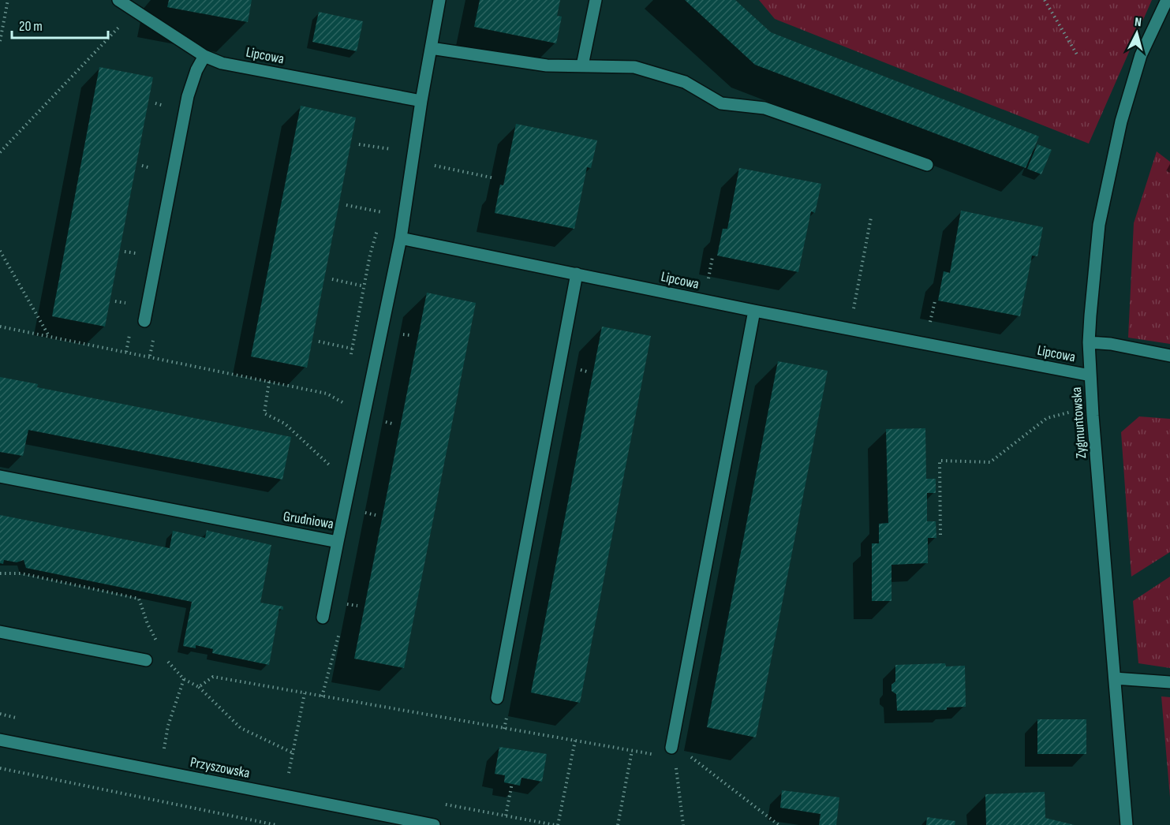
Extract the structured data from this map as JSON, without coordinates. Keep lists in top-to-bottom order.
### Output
{
  "streets": {
    "street": [
      "Lipcowa",
      "Zygmuntowska",
      "Grudniowa",
      "Przyszowska"
    ]
  },
  "crossings": [
    ["Lipcowa", "Zygmuntowska"],
    ["Lipcowa", "Grudniowa"]
  ],
  "scale_bar": "20 m",
  "north": "top"
}
